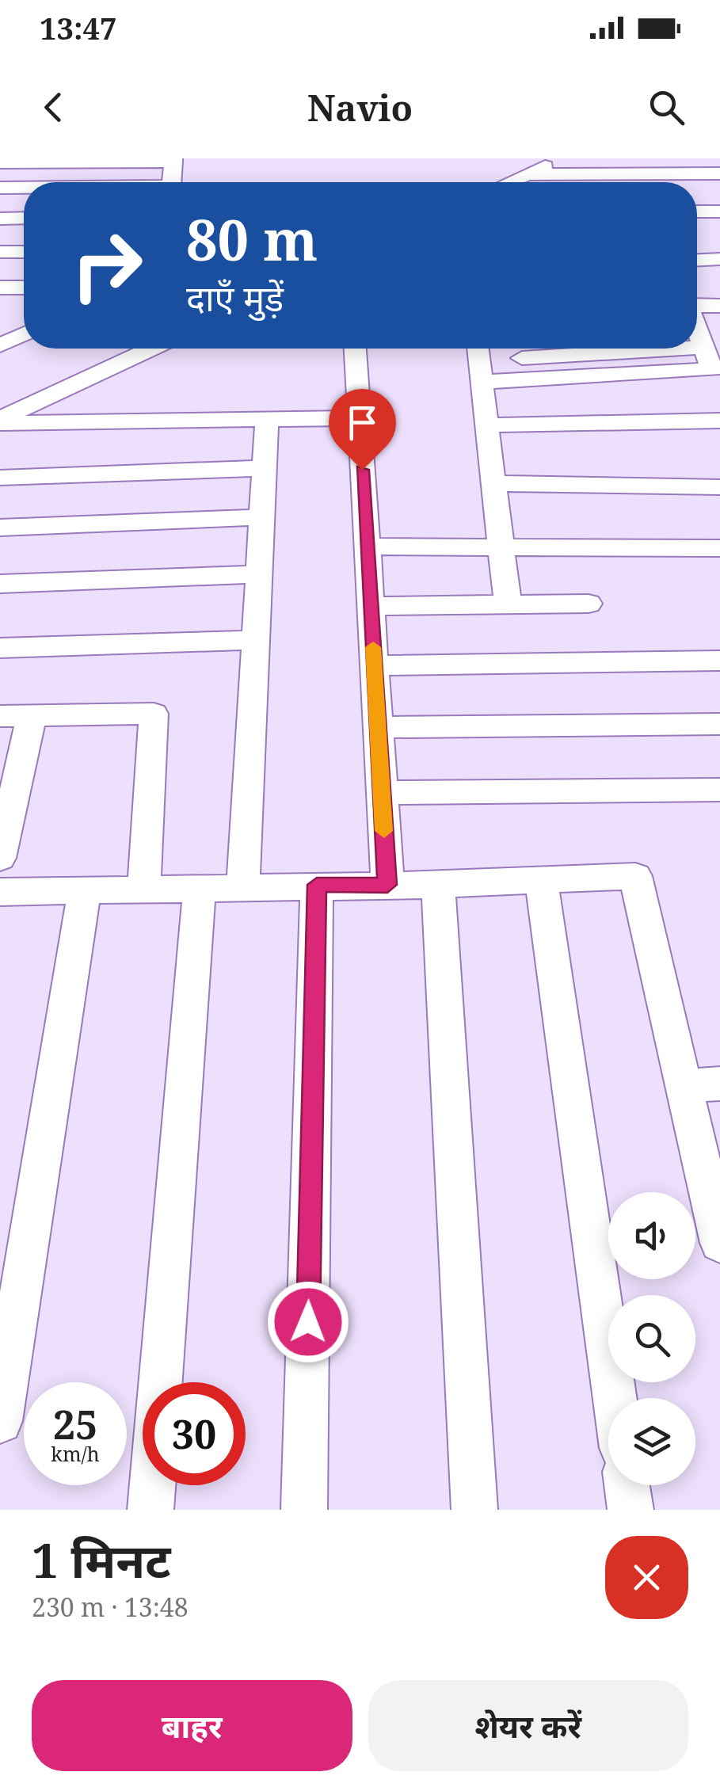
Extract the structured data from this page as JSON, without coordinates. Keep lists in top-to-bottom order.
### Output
{
  "page": {
    "status": "13:47",
    "header": "Navio",
    "turn": ["80 m", "दाएँ मुड़ें"],
    "speed": "25 km/h",
    "limit": "30",
    "heading": ["1 मिनट", "230 m · 13:48"],
    "buttons": ["बाहर", "शेयर करें"]
  }
}
